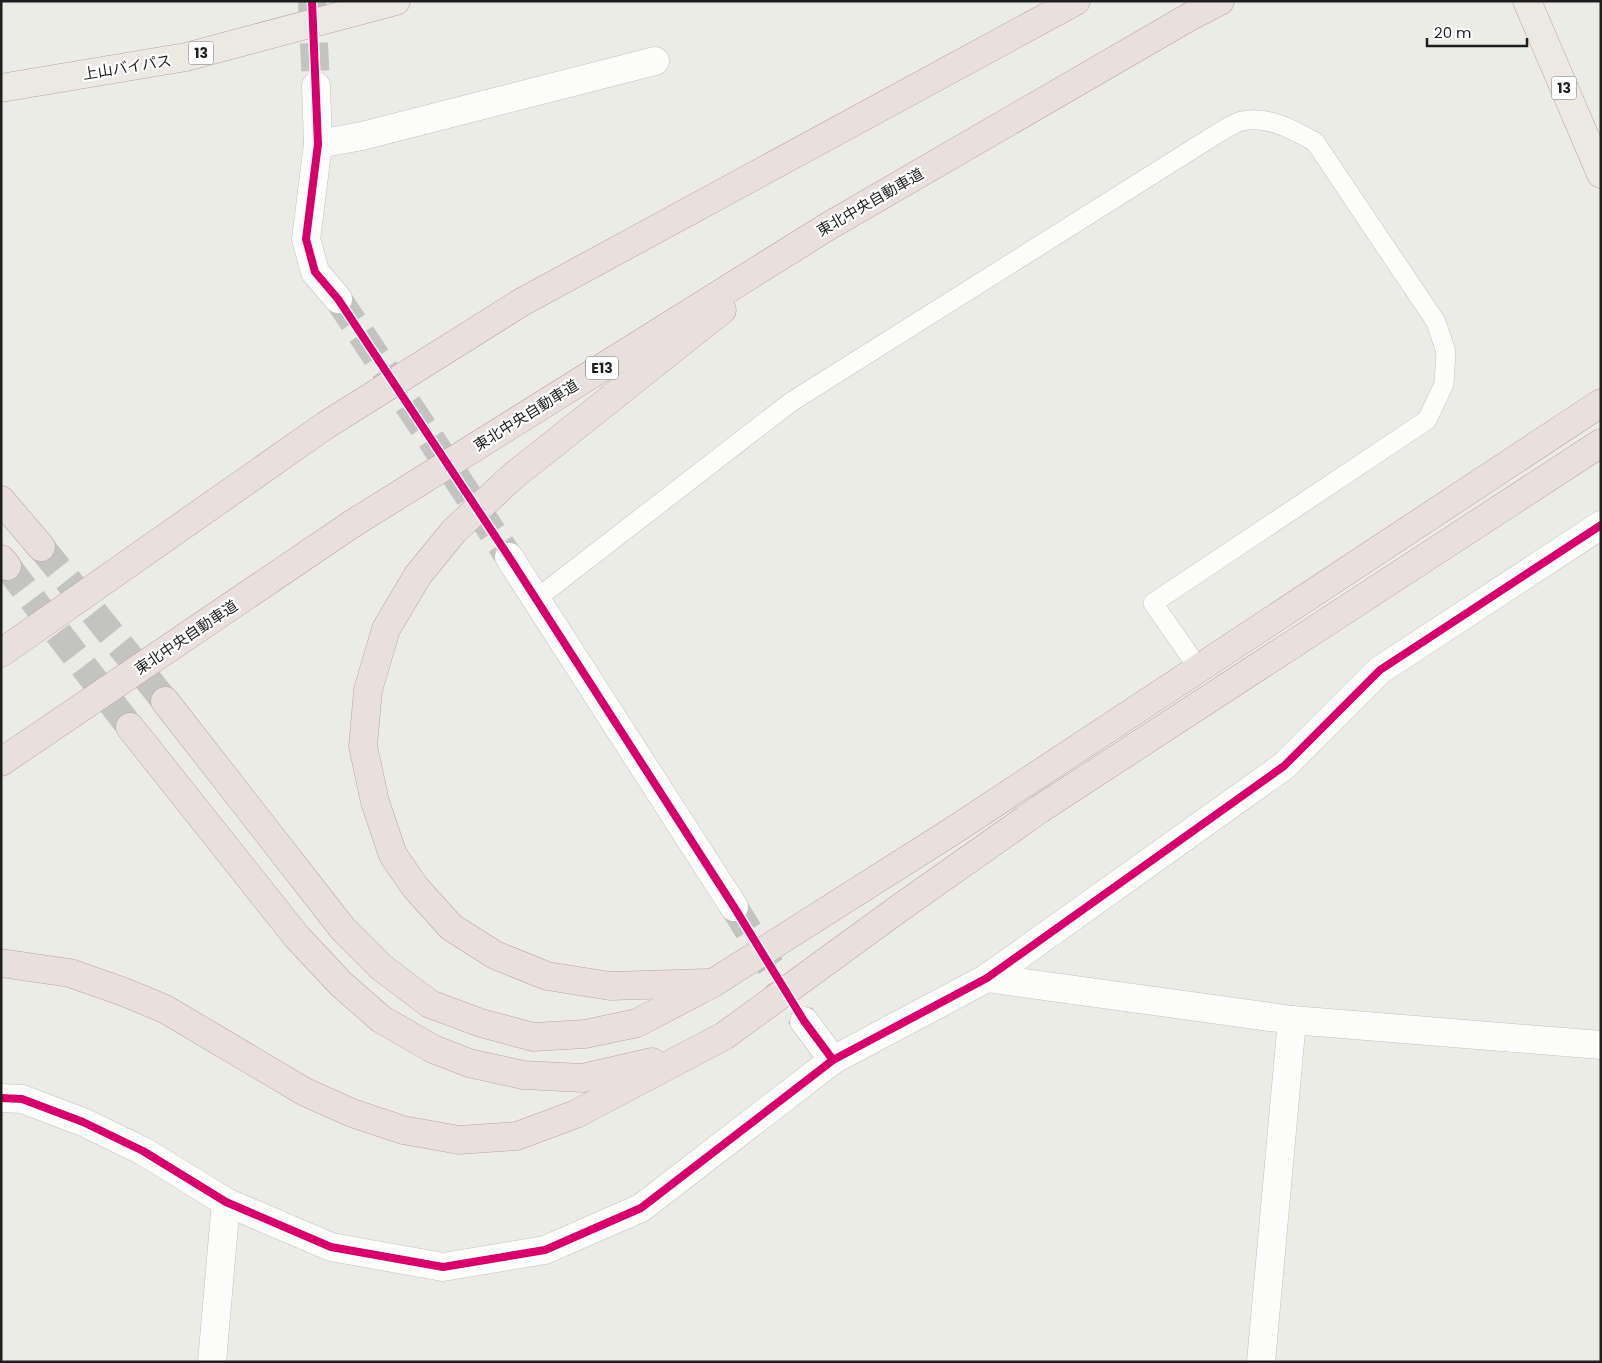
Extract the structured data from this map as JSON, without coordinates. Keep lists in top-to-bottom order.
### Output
{
  "streets": {
    "highway": [
      "13",
      "上山バイパス",
      "東北中央自動車道",
      "E13"
    ]
  },
  "scale_bar": "20 m"
}
